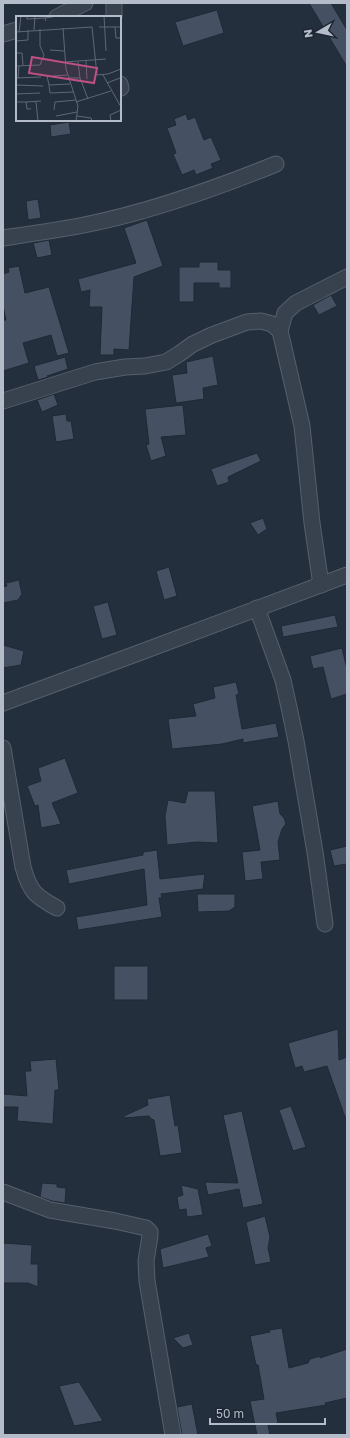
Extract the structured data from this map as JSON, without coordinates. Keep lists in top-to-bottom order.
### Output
{
  "scale_bar": "50 m",
  "north": "left"
}
